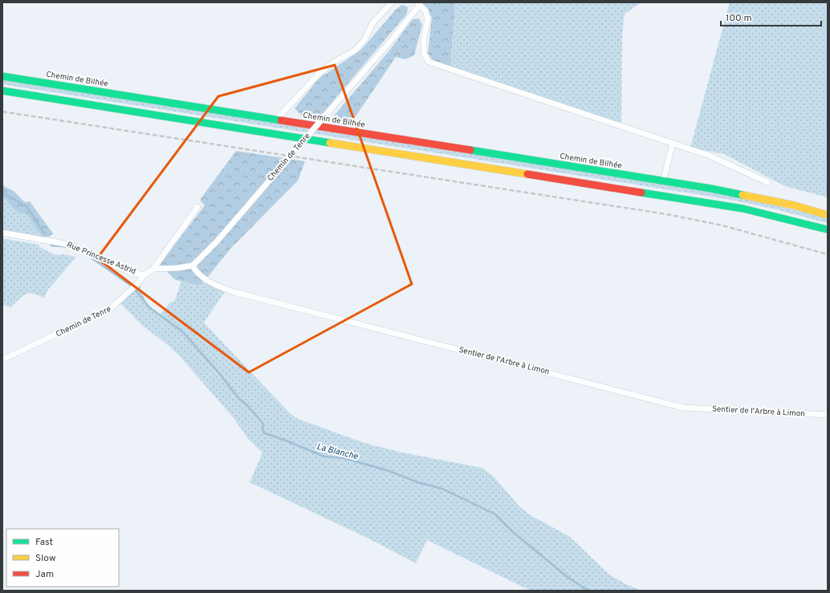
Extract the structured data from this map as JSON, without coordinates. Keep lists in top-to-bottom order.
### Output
{
  "streets": {
    "main road": ["Chemin de Bilhée"],
    "street": ["Chemin de Tenre", "Rue Princesse Astrid", "Sentier de l'Arbre à Limon"]
  },
  "crossings": [
    ["Chemin de Tenre", "Rue Princesse Astrid"],
    ["Chemin de Tenre", "Sentier de l'Arbre à Limon"]
  ],
  "water": ["La Blanche"],
  "legend": ["Fast", "Slow", "Jam"],
  "scale_bar": "100 m"
}
